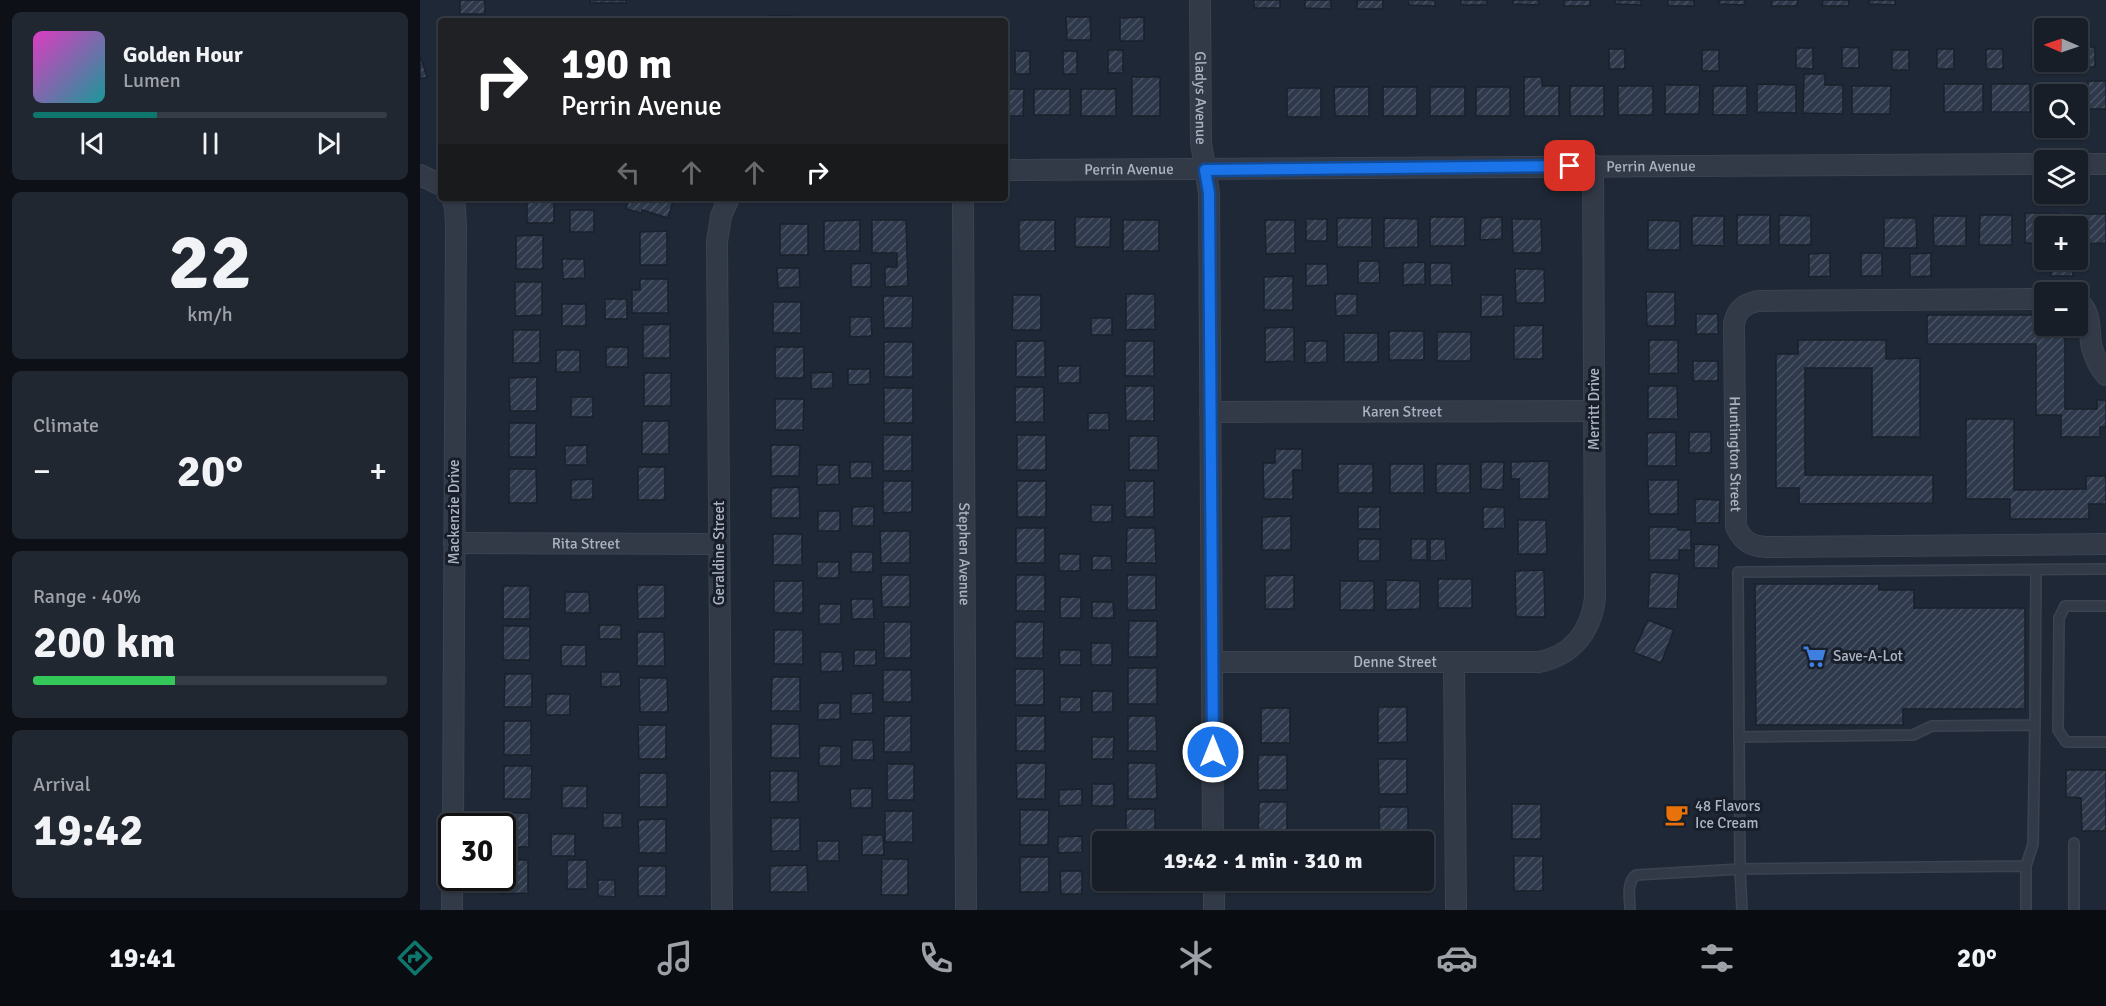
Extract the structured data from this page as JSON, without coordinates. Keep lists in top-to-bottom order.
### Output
{
  "streets": {
    "street": [
      "Gladys Avenue",
      "Perrin Avenue",
      "Merritt Drive",
      "Karen Street",
      "Huntington Street",
      "Mackenzie Drive",
      "Rita Street",
      "Geraldine Street",
      "Stephen Avenue",
      "Denne Street"
    ]
  },
  "crossings": [
    ["Gladys Avenue", "Perrin Avenue"],
    ["Gladys Avenue", "Karen Street"],
    ["Gladys Avenue", "Denne Street"],
    ["Perrin Avenue", "Merritt Drive"],
    ["Merritt Drive", "Karen Street"],
    ["Merritt Drive", "Denne Street"],
    ["Mackenzie Drive", "Rita Street"],
    ["Rita Street", "Geraldine Street"]
  ],
  "places": {
    "supermarket": ["Save-A-Lot"],
    "cafe": ["48 Flavors Ice Cream"]
  },
  "north": "left",
  "page": {
    "map_buttons": ["+", "−"],
    "turn": ["190 m", "Perrin Avenue"],
    "song": ["Golden Hour", "Lumen"],
    "tile": [
      ["22", "km/h"],
      "Climate",
      ["Range · 40%", "200 km"],
      ["Arrival", "19:42"]
    ],
    "heat": ["−", "20°", "+"],
    "limit": "30",
    "trip": "19:42 · 1 min · 310 m",
    "tabs": ["19:41", "20°"]
  }
}
